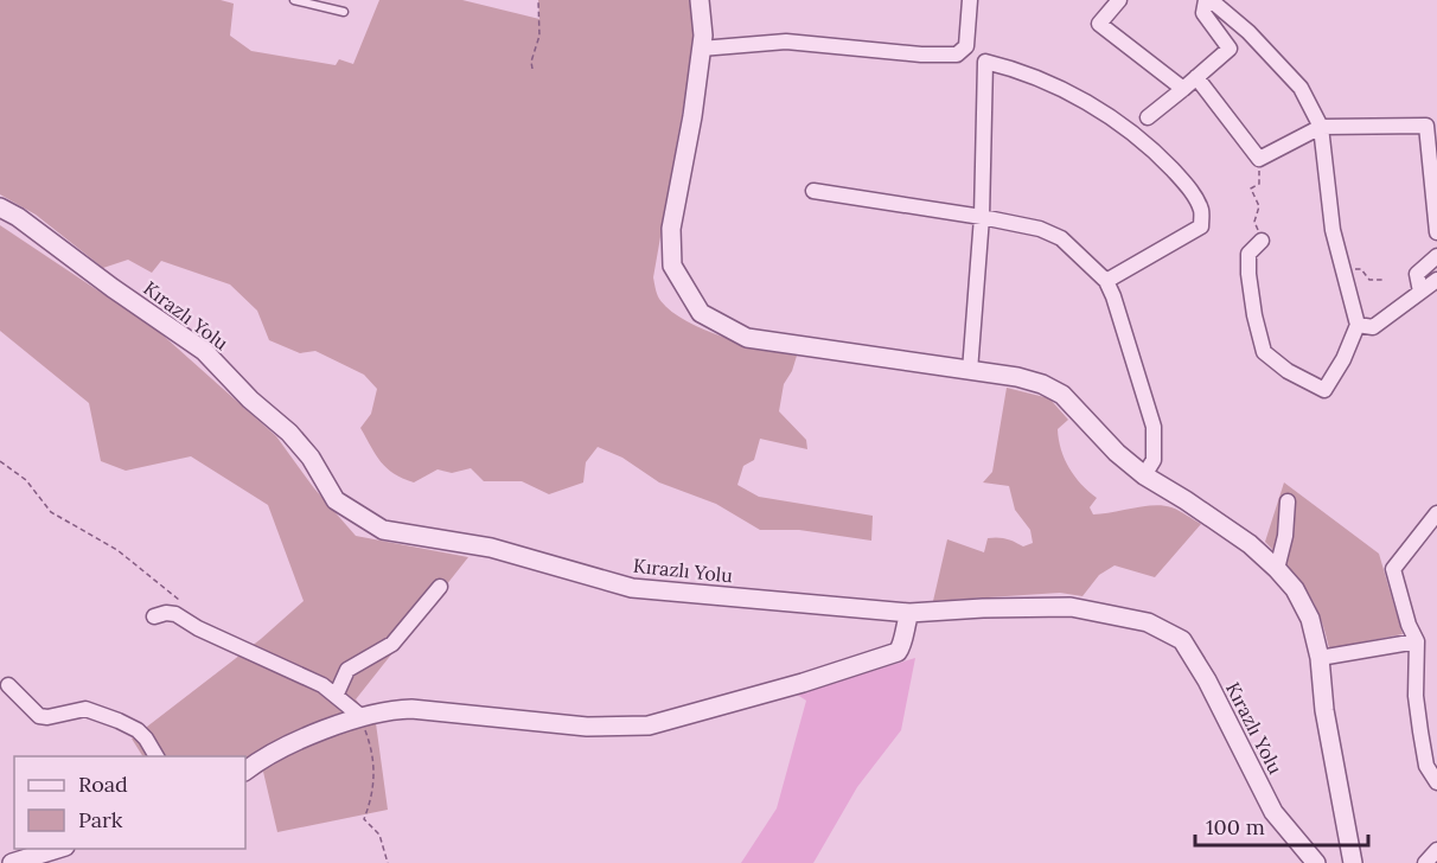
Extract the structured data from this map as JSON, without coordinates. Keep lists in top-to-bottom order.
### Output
{
  "streets": {
    "street": ["Kırazlı Yolu"]
  },
  "legend": ["Road", "Park"],
  "scale_bar": "100 m"
}
